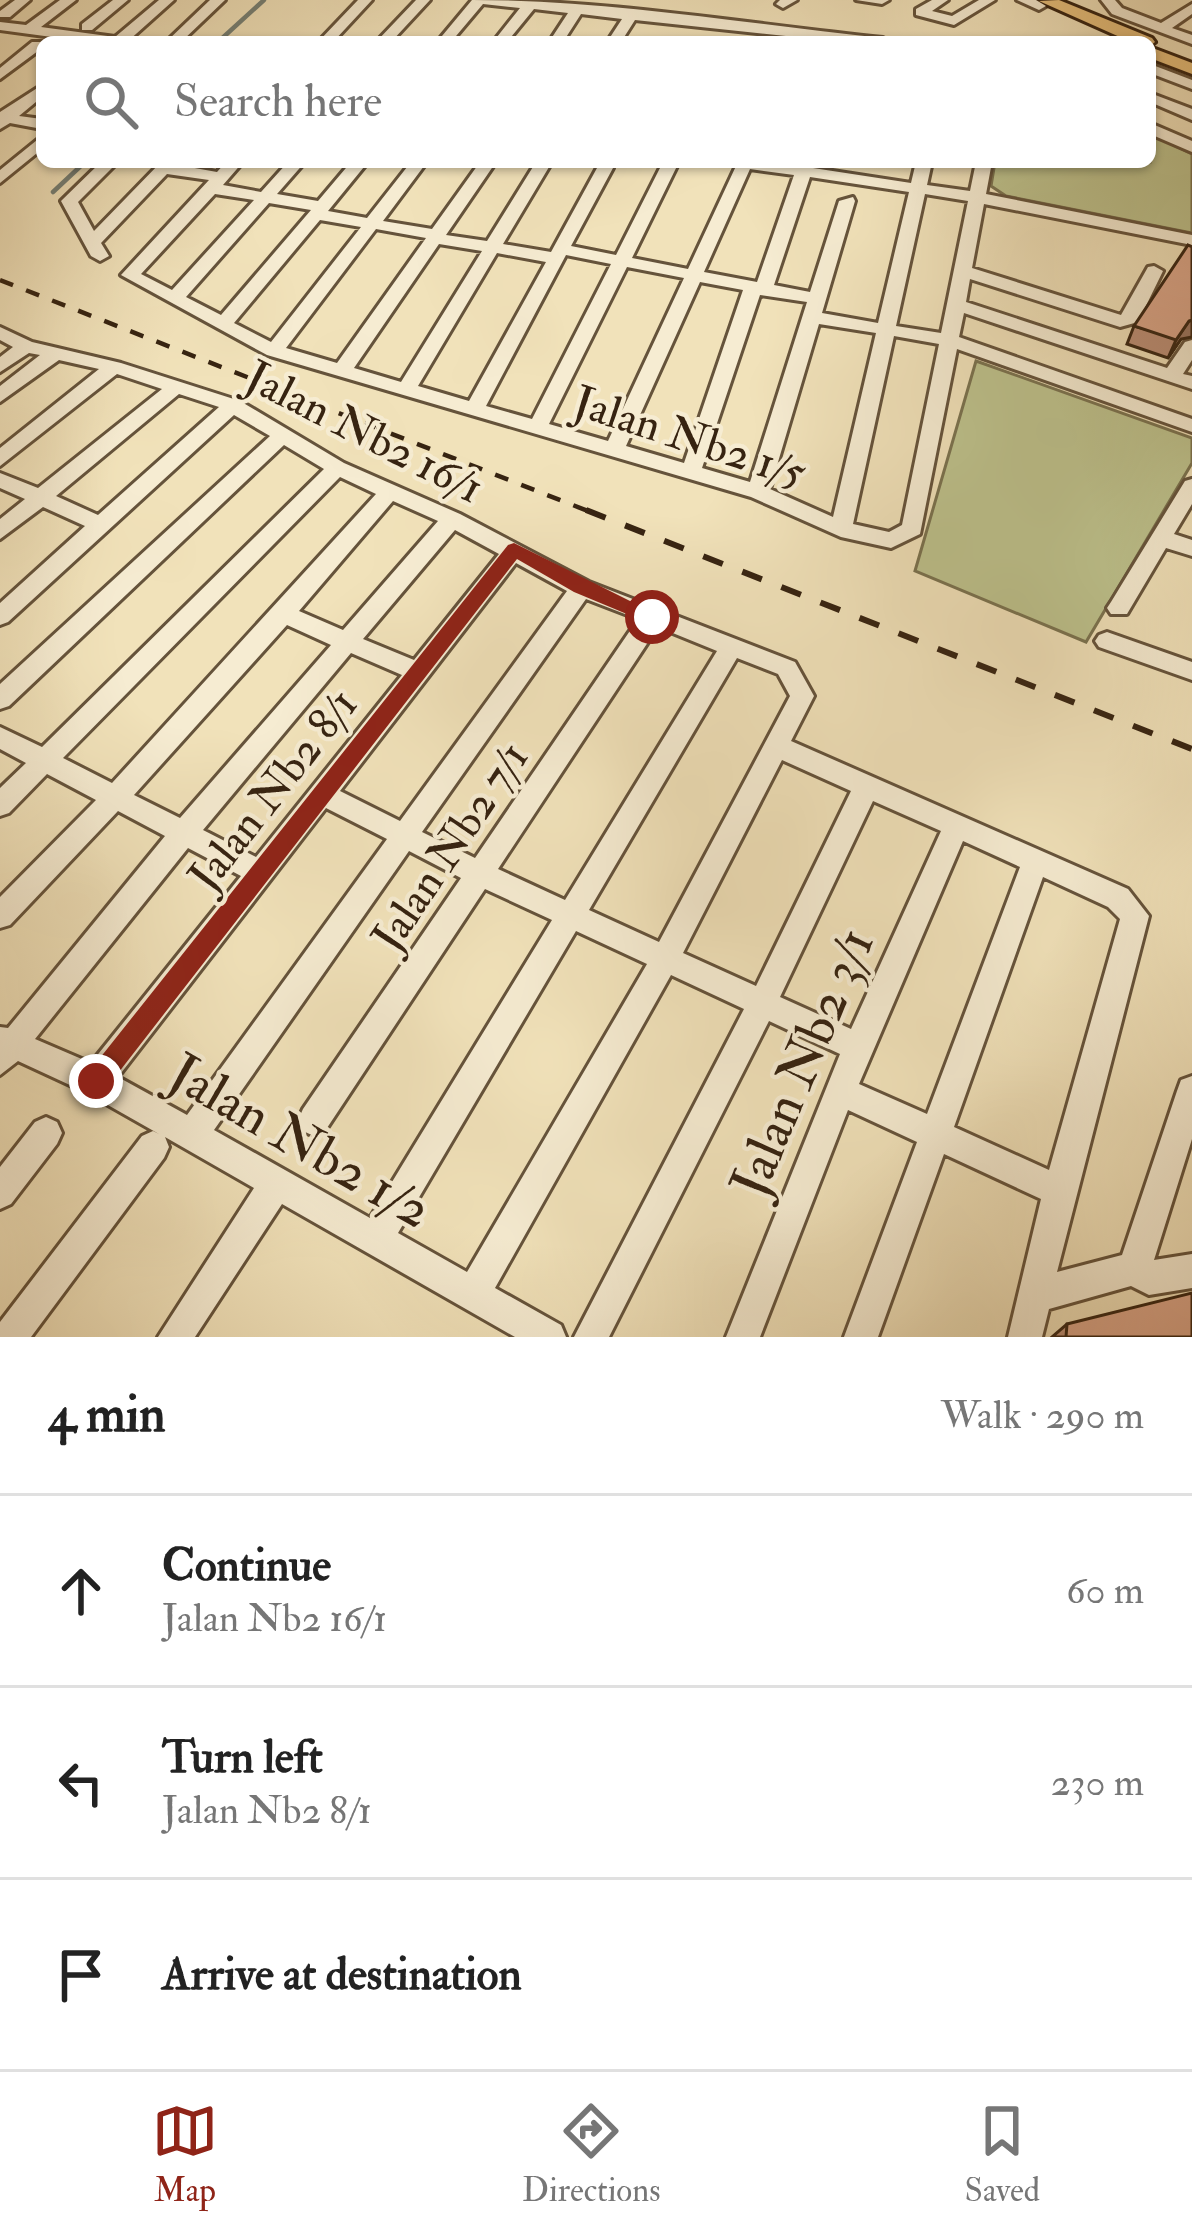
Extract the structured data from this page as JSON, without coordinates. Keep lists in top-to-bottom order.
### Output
{
  "streets": {
    "street": [
      "Jalan Nb2 16/1",
      "Jalan Nb2 1/5",
      "Jalan Nb2 8/1",
      "Jalan Nb2 7/1",
      "Jalan Nb2 3/1",
      "Jalan Nb2 1/2"
    ]
  },
  "crossings": [
    ["Jalan Nb2 16/1", "Jalan Nb2 8/1"],
    ["Jalan Nb2 16/1", "Jalan Nb2 7/1"],
    ["Jalan Nb2 8/1", "Jalan Nb2 1/2"]
  ],
  "page": {
    "search": "Search here",
    "heading": ["4 min", "Walk · 290 m"],
    "list": [
      ["Continue", "Jalan Nb2 16/1", "60 m"],
      ["Turn left", "Jalan Nb2 8/1", "230 m"],
      "Arrive at destination"
    ],
    "nav": ["Map", "Directions", "Saved"]
  }
}
